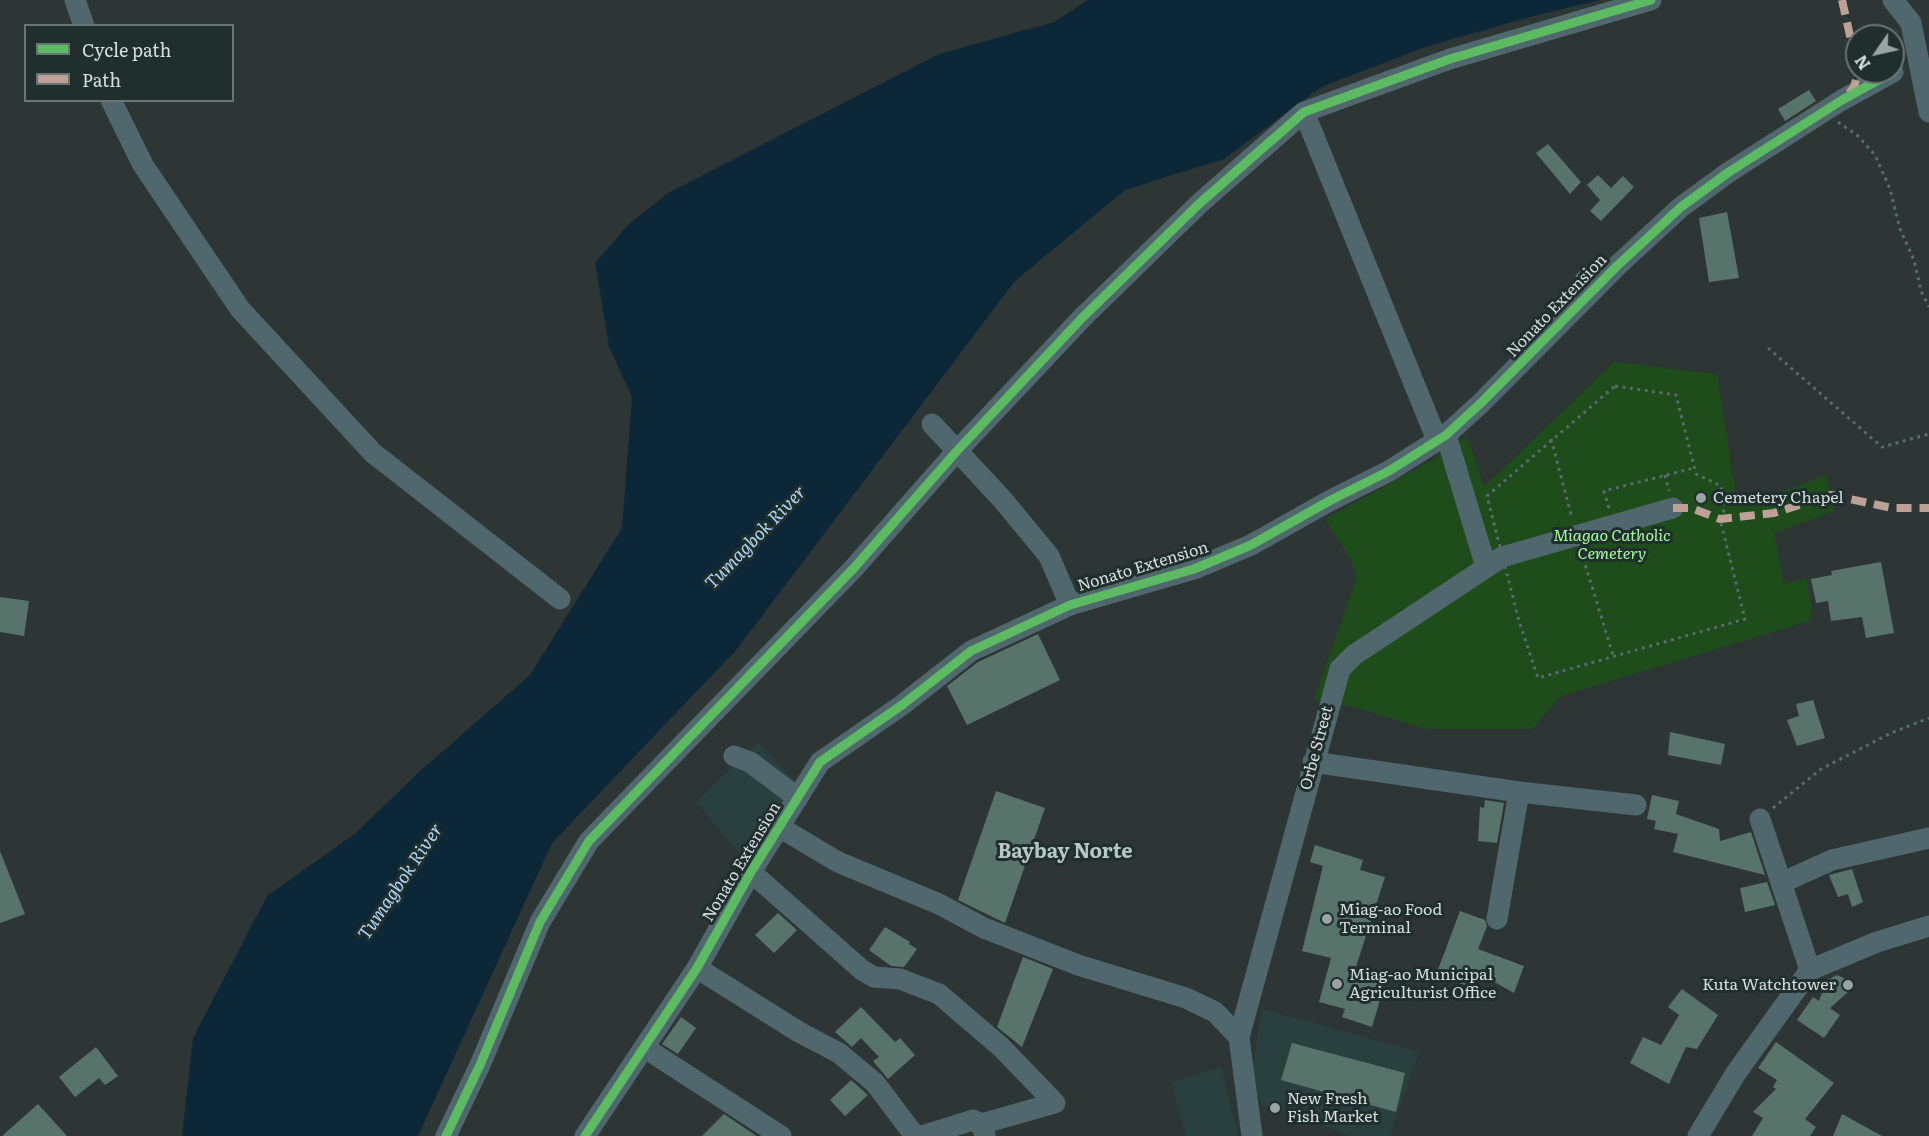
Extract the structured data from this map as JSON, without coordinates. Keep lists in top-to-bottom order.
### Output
{
  "streets": {
    "street": ["Nonato Extension", "Orbe Street"]
  },
  "districts": ["Baybay Norte"],
  "water": ["Tumagbok River"],
  "parks": ["Miagao Catholic Cemetery"],
  "places": [
    "Cemetery Chapel",
    "Miag-ao Food Terminal",
    "Miag-ao Municipal Agriculturist Office",
    "Kuta Watchtower",
    "New Fresh Fish Market"
  ],
  "legend": ["Cycle path", "Path"],
  "north": "bottom left"
}
